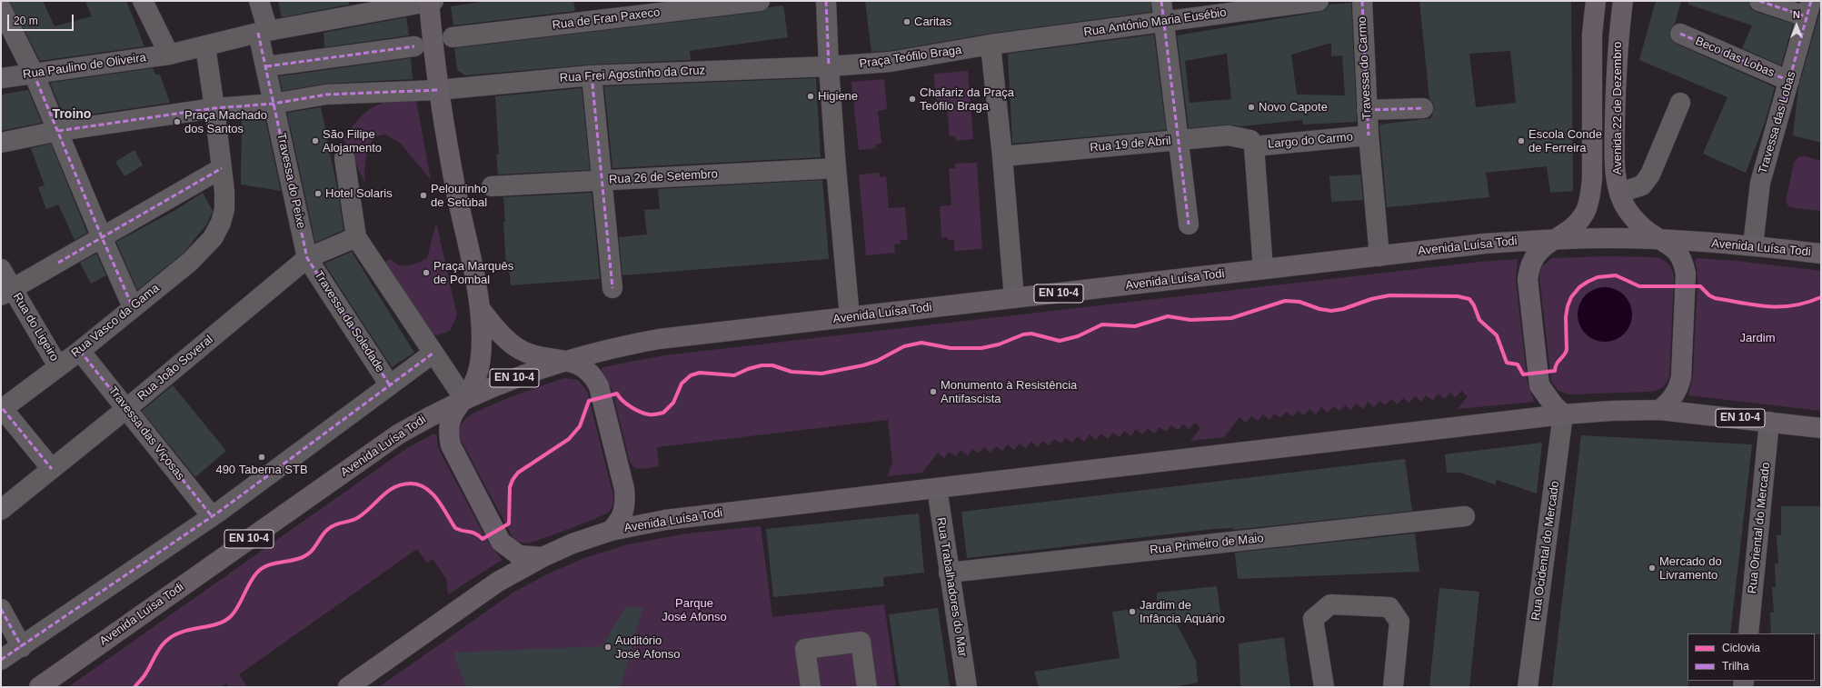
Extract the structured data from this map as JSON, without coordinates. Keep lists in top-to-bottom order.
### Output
{
  "streets": {
    "main road": ["Avenida 22 de Dezembro", "Avenida Luísa Todi", "EN 10-4"],
    "street": [
      "Rua de Fran Paxeco",
      "Rua António Maria Eusébio",
      "Praça Teófilo Braga",
      "Beco das Lobas",
      "Rua Paulino de Oliveira",
      "Travessa do Carmo",
      "Rua Frei Agostinho da Cruz",
      "Travessa das Lobas",
      "Largo do Carmo",
      "Rua 19 de Abril",
      "Rua 26 de Setembro",
      "Travessa do Peixe",
      "Rua Vasco da Gama",
      "Travessa da Soledade",
      "Rua do Ligeiro",
      "Rua João Soveral",
      "Travessa das Viçosas",
      "Rua Oriental do Mercado",
      "Rua Primeiro de Maio",
      "Rua Ocidental do Mercado",
      "Rua Trabalhadores do Mar"
    ]
  },
  "crossings": [
    ["Rua António Maria Eusébio", "Praça Teófilo Braga"],
    ["Praça Teófilo Braga", "Rua Frei Agostinho da Cruz"],
    ["Beco das Lobas", "Travessa das Lobas"],
    ["Travessa do Carmo", "Largo do Carmo"],
    ["Avenida 22 de Dezembro", "Avenida Luísa Todi"],
    ["Travessa das Lobas", "Avenida Luísa Todi"],
    ["Largo do Carmo", "Rua 19 de Abril"],
    ["Largo do Carmo", "Avenida Luísa Todi"],
    ["Travessa do Peixe", "Travessa da Soledade"],
    ["Travessa do Peixe", "Rua João Soveral"],
    ["Avenida Luísa Todi", "Rua Oriental do Mercado"],
    ["Avenida Luísa Todi", "Rua Ocidental do Mercado"],
    ["Avenida Luísa Todi", "Rua Trabalhadores do Mar"],
    ["Rua Vasco da Gama", "Rua do Ligeiro"],
    ["Rua Vasco da Gama", "Travessa das Viçosas"],
    ["Travessa da Soledade", "Rua João Soveral"],
    ["Rua João Soveral", "Travessa das Viçosas"],
    ["Rua Primeiro de Maio", "Rua Trabalhadores do Mar"]
  ],
  "districts": ["Troino"],
  "parks": ["Jardim", "Parque José Afonso"],
  "places": [
    "Caritas",
    "Higiene",
    "Chafariz da Praça Teófilo Braga",
    "Novo Capote",
    "Praça Machado dos Santos",
    "São Filipe Alojamento",
    "Escola Conde de Ferreira",
    "Hotel Solaris",
    "Pelourinho de Setúbal",
    "Praça Marquês de Pombal",
    "Monumento à Resistência Antifascista",
    "490 Taberna STB",
    "Mercado do Livramento",
    "Jardim de Infância Aquário",
    "Auditório José Afonso"
  ],
  "legend": ["Ciclovia", "Trilha"],
  "scale_bar": "20 m",
  "north": "top"
}
